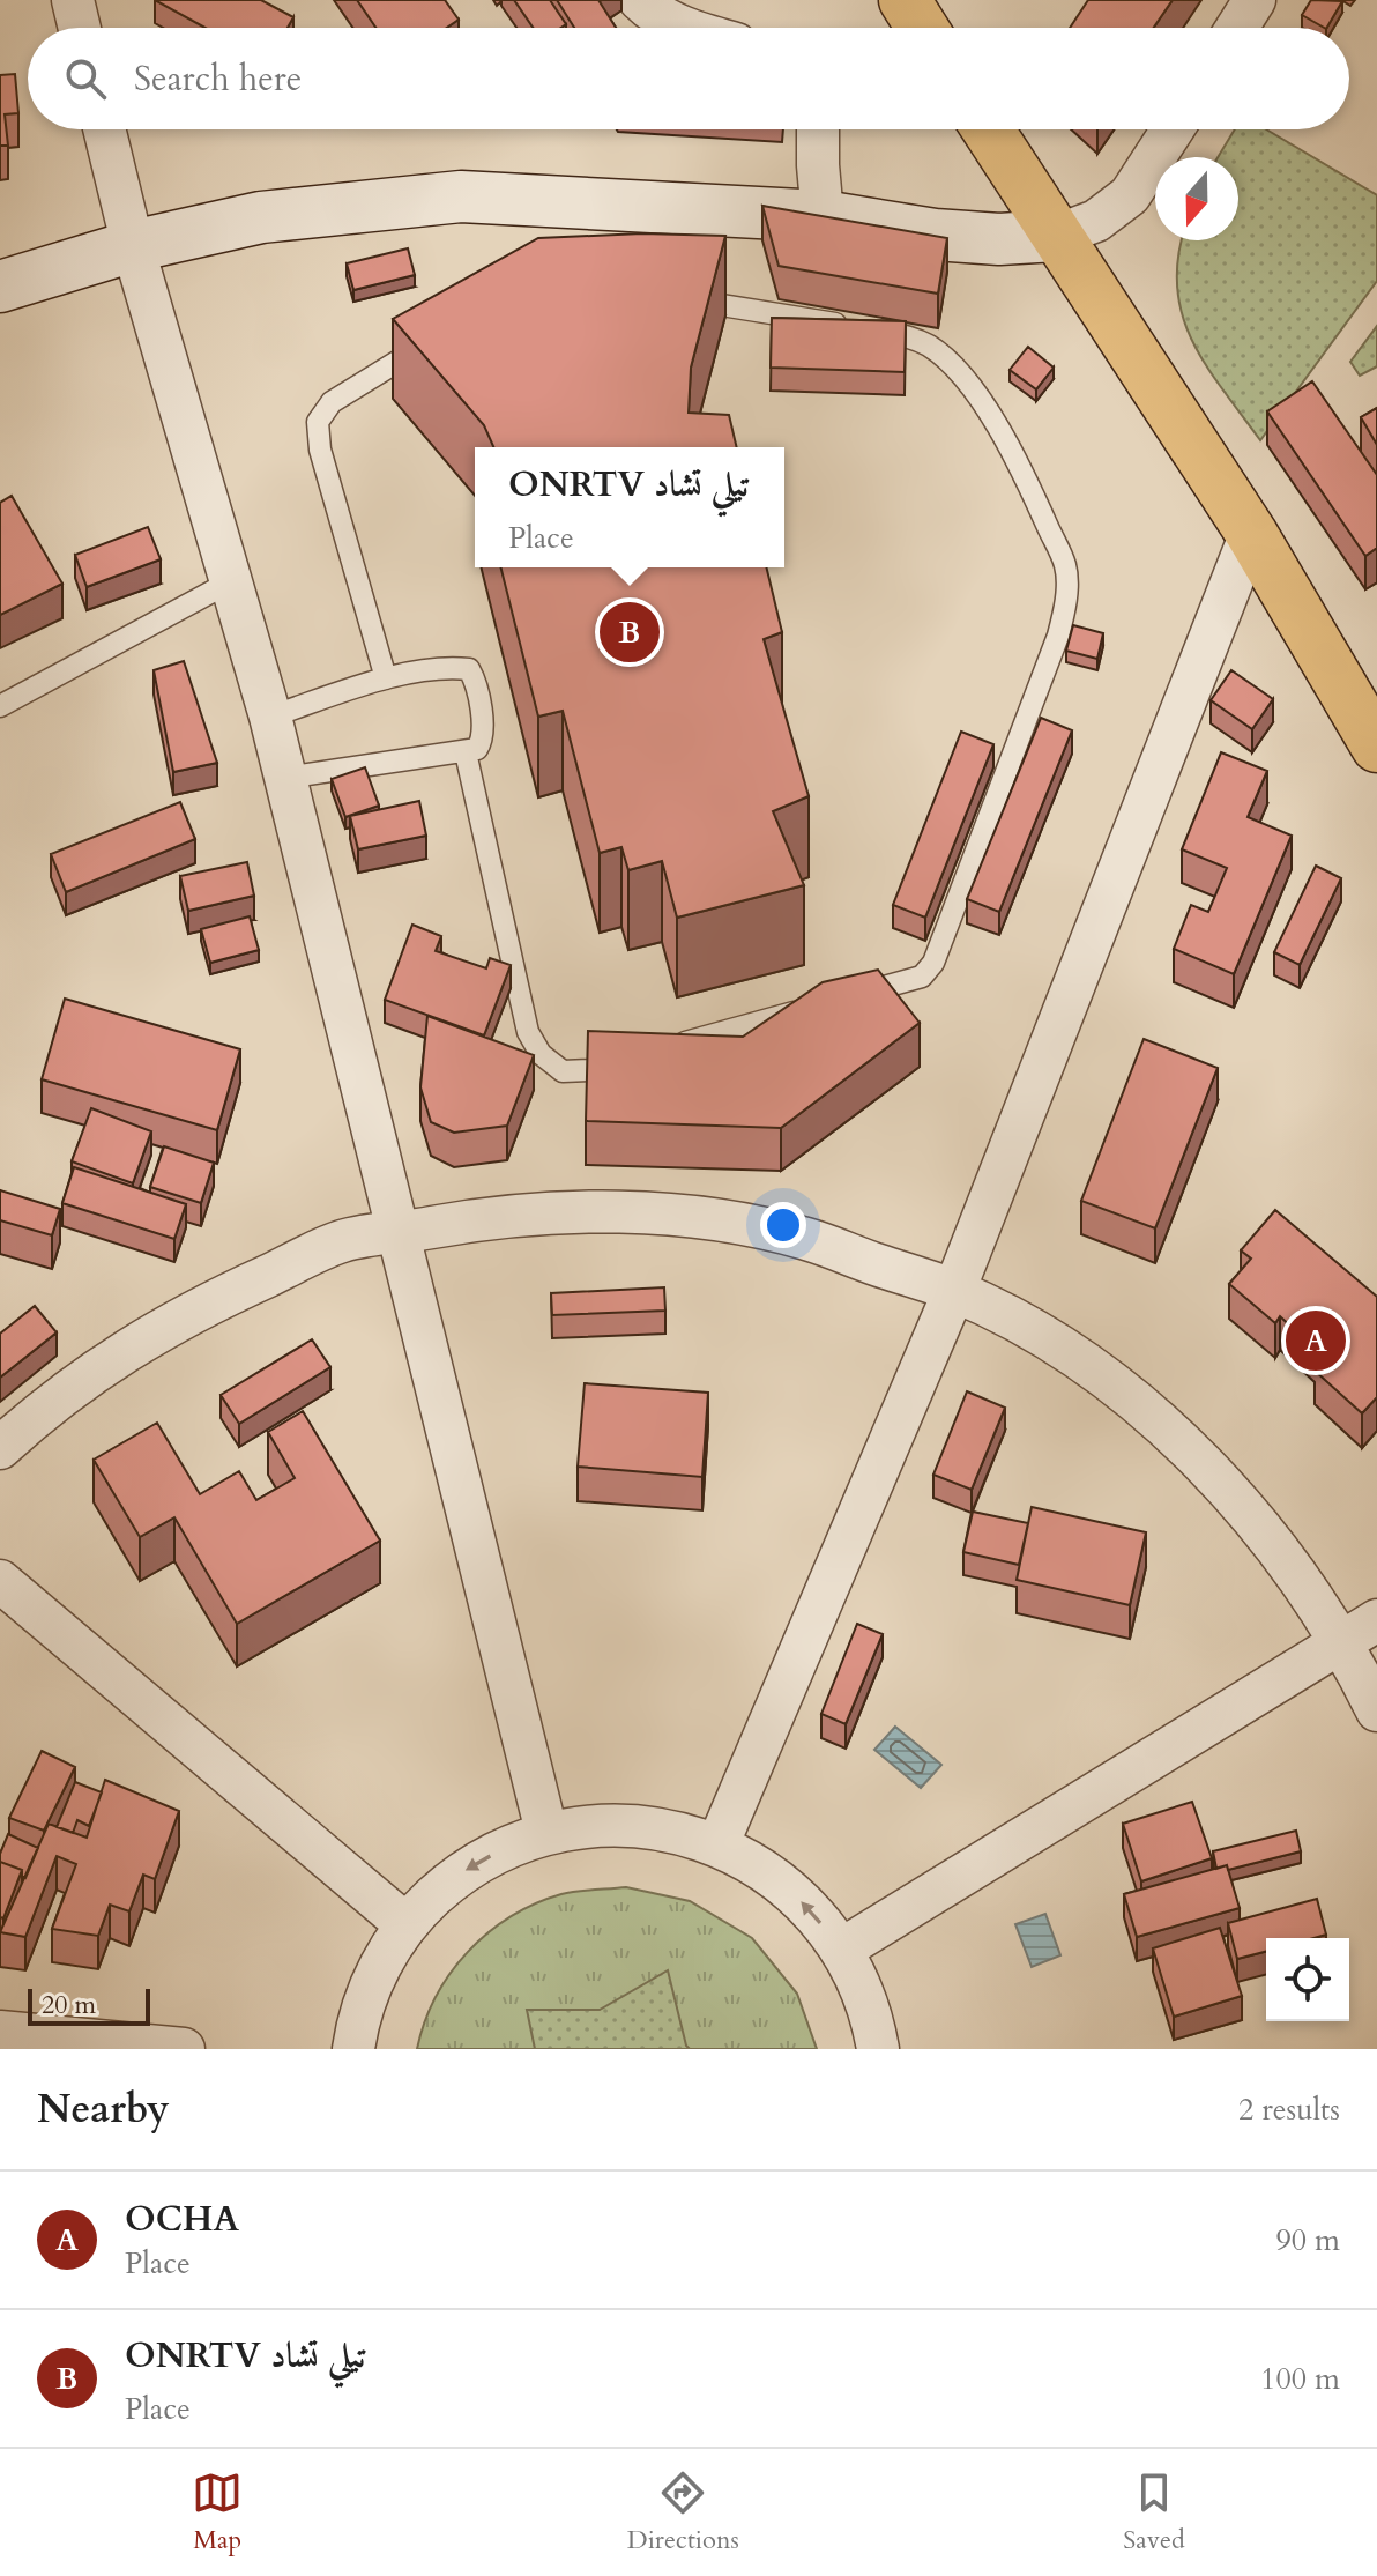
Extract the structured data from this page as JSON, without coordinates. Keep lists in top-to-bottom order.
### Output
{
  "scale_bar": "20 m",
  "north": "bottom",
  "page": {
    "search": "Search here",
    "popup": ["ONRTV تيلي تشاد", "Place"],
    "pins": ["B", "A"],
    "scale": "20 m",
    "heading": ["Nearby", "2 results"],
    "list": [
      {
        "mark": "A",
        "name": "OCHA",
        "note": "Place",
        "value": "90 m"
      },
      {
        "mark": "B",
        "name": "ONRTV تيلي تشاد",
        "note": "Place",
        "value": "100 m"
      }
    ],
    "nav": ["Map", "Directions", "Saved"]
  }
}
